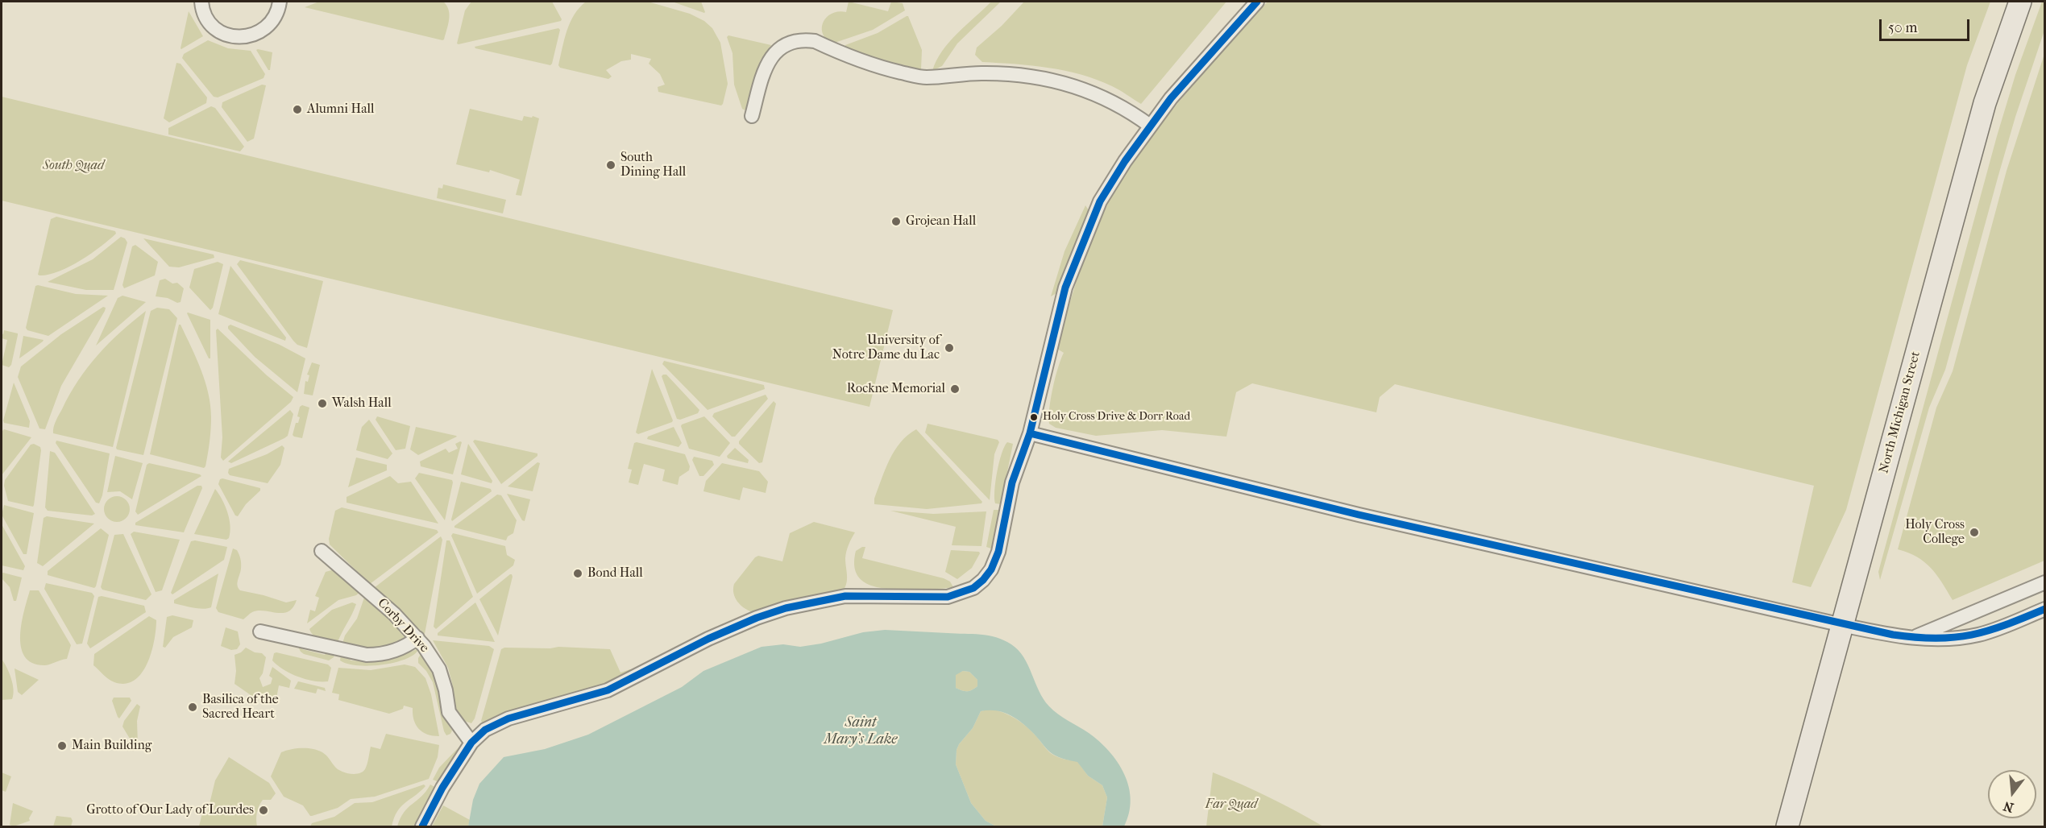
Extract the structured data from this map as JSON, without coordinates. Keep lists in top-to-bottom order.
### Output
{
  "streets": {
    "main road": ["North Michigan Street"],
    "street": ["Corby Drive"]
  },
  "water": ["Saint Mary's Lake"],
  "parks": ["South Quad", "Far Quad"],
  "places": [
    "Alumni Hall",
    "South Dining Hall",
    "Grojean Hall",
    "University of Notre Dame du Lac",
    "Rockne Memorial",
    "Walsh Hall",
    "Holy Cross Drive & Dorr Road",
    "Holy Cross College",
    "Bond Hall",
    "Basilica of the Sacred Heart",
    "Main Building",
    "Grotto of Our Lady of Lourdes"
  ],
  "scale_bar": "50 m",
  "north": "bottom"
}
